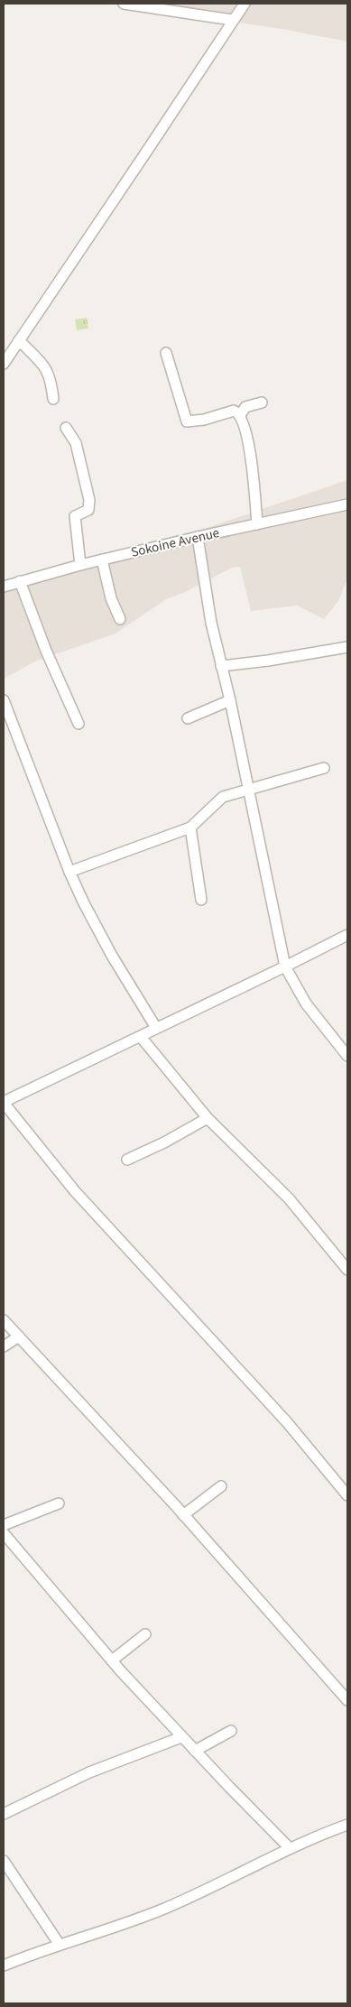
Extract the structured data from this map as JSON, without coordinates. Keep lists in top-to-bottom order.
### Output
{
  "streets": {
    "street": ["Sokoine Avenue"]
  }
}
